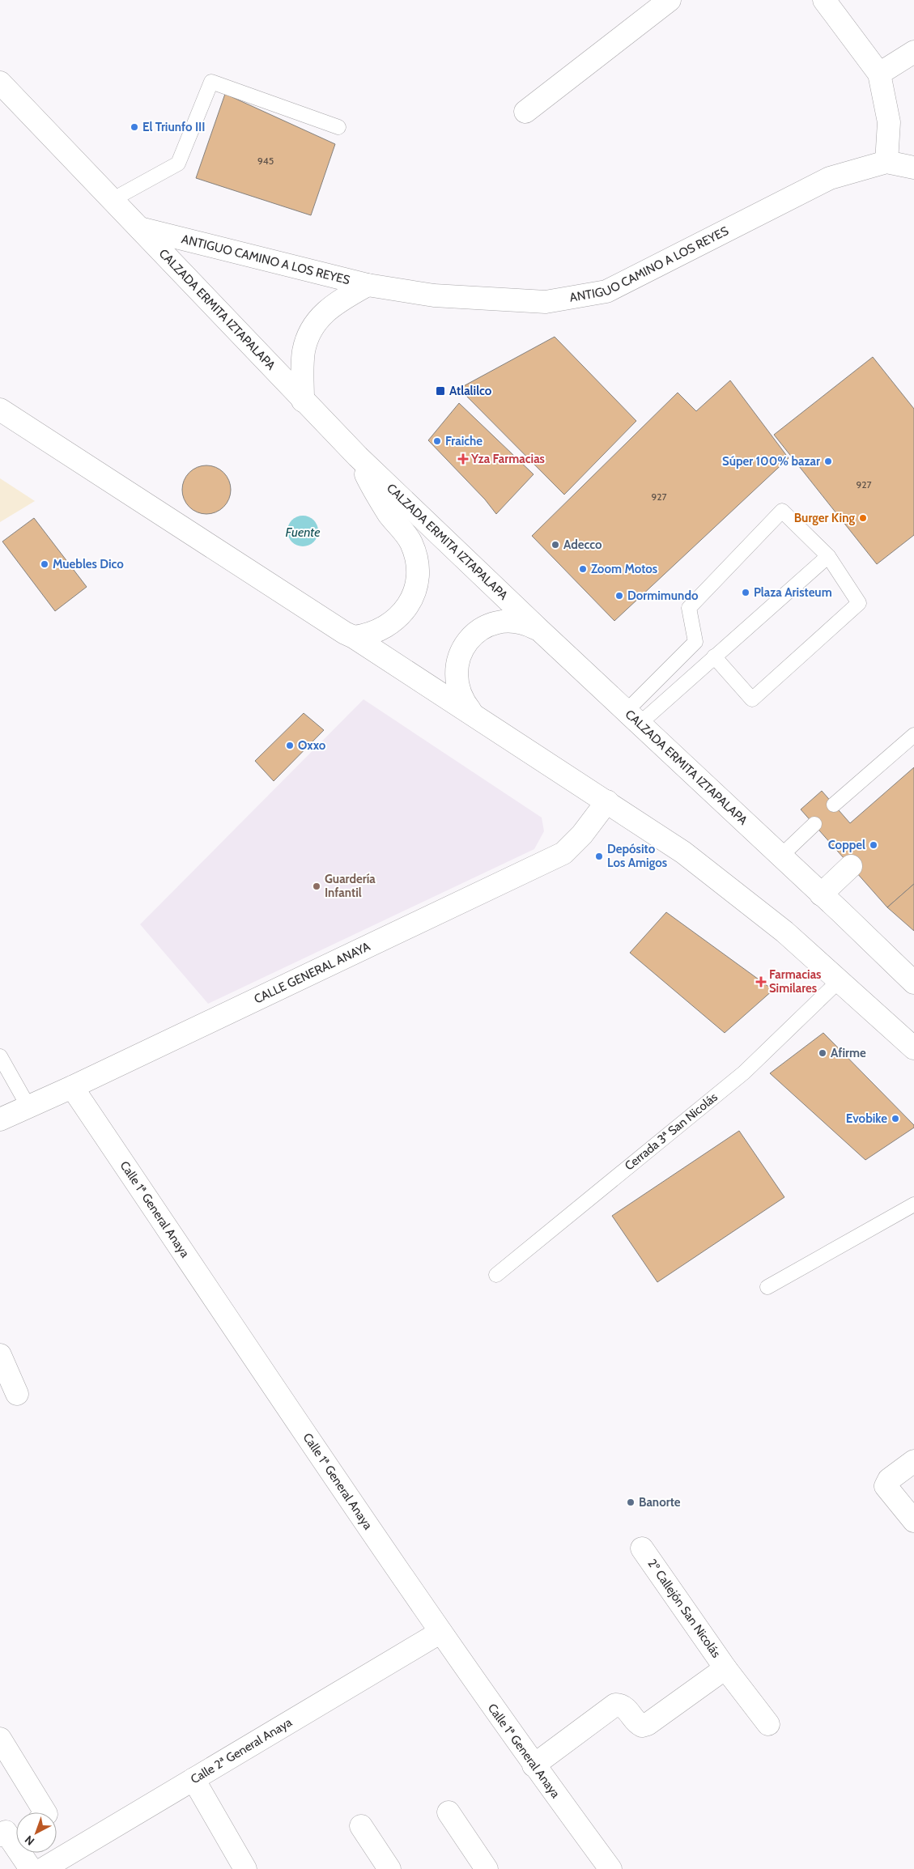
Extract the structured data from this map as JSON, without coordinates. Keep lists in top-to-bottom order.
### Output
{
  "streets": {
    "street": [
      "ANTIGUO CAMINO A LOS REYES",
      "CALZADA ERMITA IZTAPALAPA",
      "CALLE GENERAL ANAYA",
      "Calle 1ª General Anaya",
      "2º Callejón San Nicolás",
      "Calle 2ª General Anaya"
    ],
    "lane": ["Cerrada 3ª San Nicolás"]
  },
  "crossings": [
    ["ANTIGUO CAMINO A LOS REYES", "CALZADA ERMITA IZTAPALAPA"],
    ["CALLE GENERAL ANAYA", "Calle 1ª General Anaya"],
    ["Calle 1ª General Anaya", "2º Callejón San Nicolás"],
    ["Calle 1ª General Anaya", "Calle 2ª General Anaya"]
  ],
  "water": ["Fuente"],
  "places": {
    "other": [
      "El Triunfo III",
      "Fraiche",
      "Súper 100% bazar",
      "Burger King",
      "Adecco",
      "Muebles Dico",
      "Zoom Motos",
      "Plaza Aristeum",
      "Dormimundo",
      "Oxxo",
      "Coppel",
      "Depósito Los Amigos",
      "Guardería Infantil",
      "Afirme",
      "Evobike",
      "Banorte"
    ],
    "transit": ["Atlalilco"],
    "health": ["Yza Farmacias", "Farmacias Similares"]
  },
  "house_numbers": ["945", "927", "927"],
  "north": "bottom left"
}
